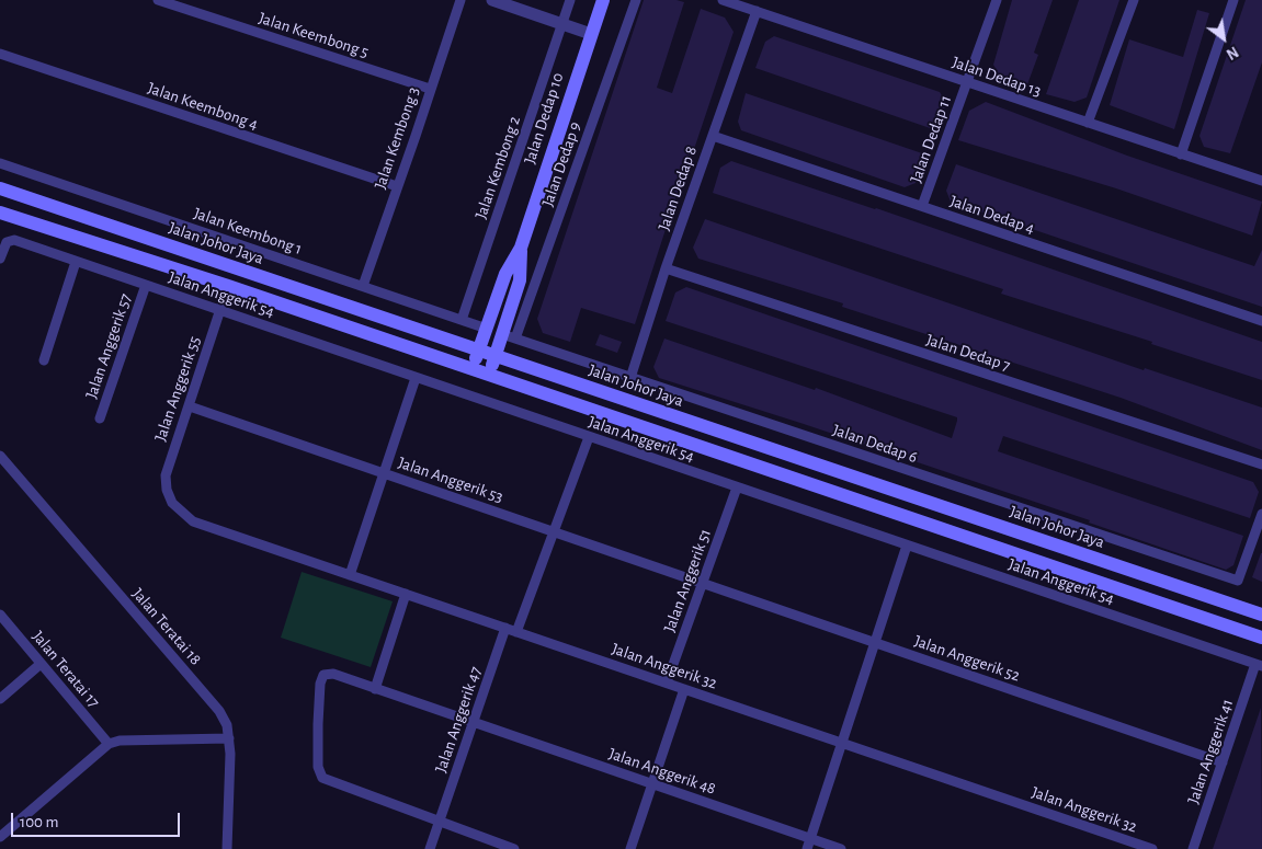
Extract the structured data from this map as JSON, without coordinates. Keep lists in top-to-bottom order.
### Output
{
  "streets": {
    "main road": ["Jalan Dedap 10", "Jalan Johor Jaya"],
    "street": [
      "Jalan Keembong 5",
      "Jalan Dedap 13",
      "Jalan Keembong 4",
      "Jalan Kembong 3",
      "Jalan Dedap 11",
      "Jalan Dedap 9",
      "Jalan Kembong 2",
      "Jalan Dedap 8",
      "Jalan Dedap 4",
      "Jalan Keembong 1",
      "Jalan Anggerik 54",
      "Jalan Anggerik 57",
      "Jalan Dedap 7",
      "Jalan Anggerik 55",
      "Jalan Dedap 6",
      "Jalan Anggerik 53",
      "Jalan Anggerik 51",
      "Jalan Teratai 18",
      "Jalan Anggerik 52",
      "Jalan Anggerik 32",
      "Jalan Teratai 17",
      "Jalan Anggerik 47",
      "Jalan Anggerik 41",
      "Jalan Anggerik 48"
    ]
  },
  "crossings": [
    ["Jalan Keembong 5", "Jalan Kembong 3"],
    ["Jalan Dedap 13", "Jalan Dedap 11"],
    ["Jalan Dedap 13", "Jalan Dedap 8"],
    ["Jalan Keembong 4", "Jalan Kembong 3"],
    ["Jalan Dedap 10", "Jalan Keembong 1"],
    ["Jalan Dedap 10", "Jalan Johor Jaya"],
    ["Jalan Dedap 10", "Jalan Dedap 6"],
    ["Jalan Kembong 3", "Jalan Keembong 1"],
    ["Jalan Dedap 11", "Jalan Dedap 4"],
    ["Jalan Dedap 9", "Jalan Dedap 6"],
    ["Jalan Kembong 2", "Jalan Keembong 1"],
    ["Jalan Dedap 8", "Jalan Dedap 4"],
    ["Jalan Dedap 8", "Jalan Dedap 7"],
    ["Jalan Dedap 8", "Jalan Dedap 6"],
    ["Jalan Anggerik 54", "Jalan Anggerik 57"],
    ["Jalan Anggerik 54", "Jalan Anggerik 55"],
    ["Jalan Anggerik 54", "Jalan Anggerik 51"],
    ["Jalan Anggerik 54", "Jalan Anggerik 41"],
    ["Jalan Anggerik 55", "Jalan Anggerik 53"],
    ["Jalan Anggerik 55", "Jalan Anggerik 32"],
    ["Jalan Anggerik 53", "Jalan Anggerik 51"],
    ["Jalan Anggerik 53", "Jalan Anggerik 52"],
    ["Jalan Anggerik 51", "Jalan Anggerik 52"],
    ["Jalan Anggerik 51", "Jalan Anggerik 32"],
    ["Jalan Anggerik 52", "Jalan Anggerik 41"],
    ["Jalan Anggerik 32", "Jalan Anggerik 47"],
    ["Jalan Anggerik 47", "Jalan Anggerik 48"]
  ],
  "scale_bar": "100 m",
  "north": "bottom right"
}
